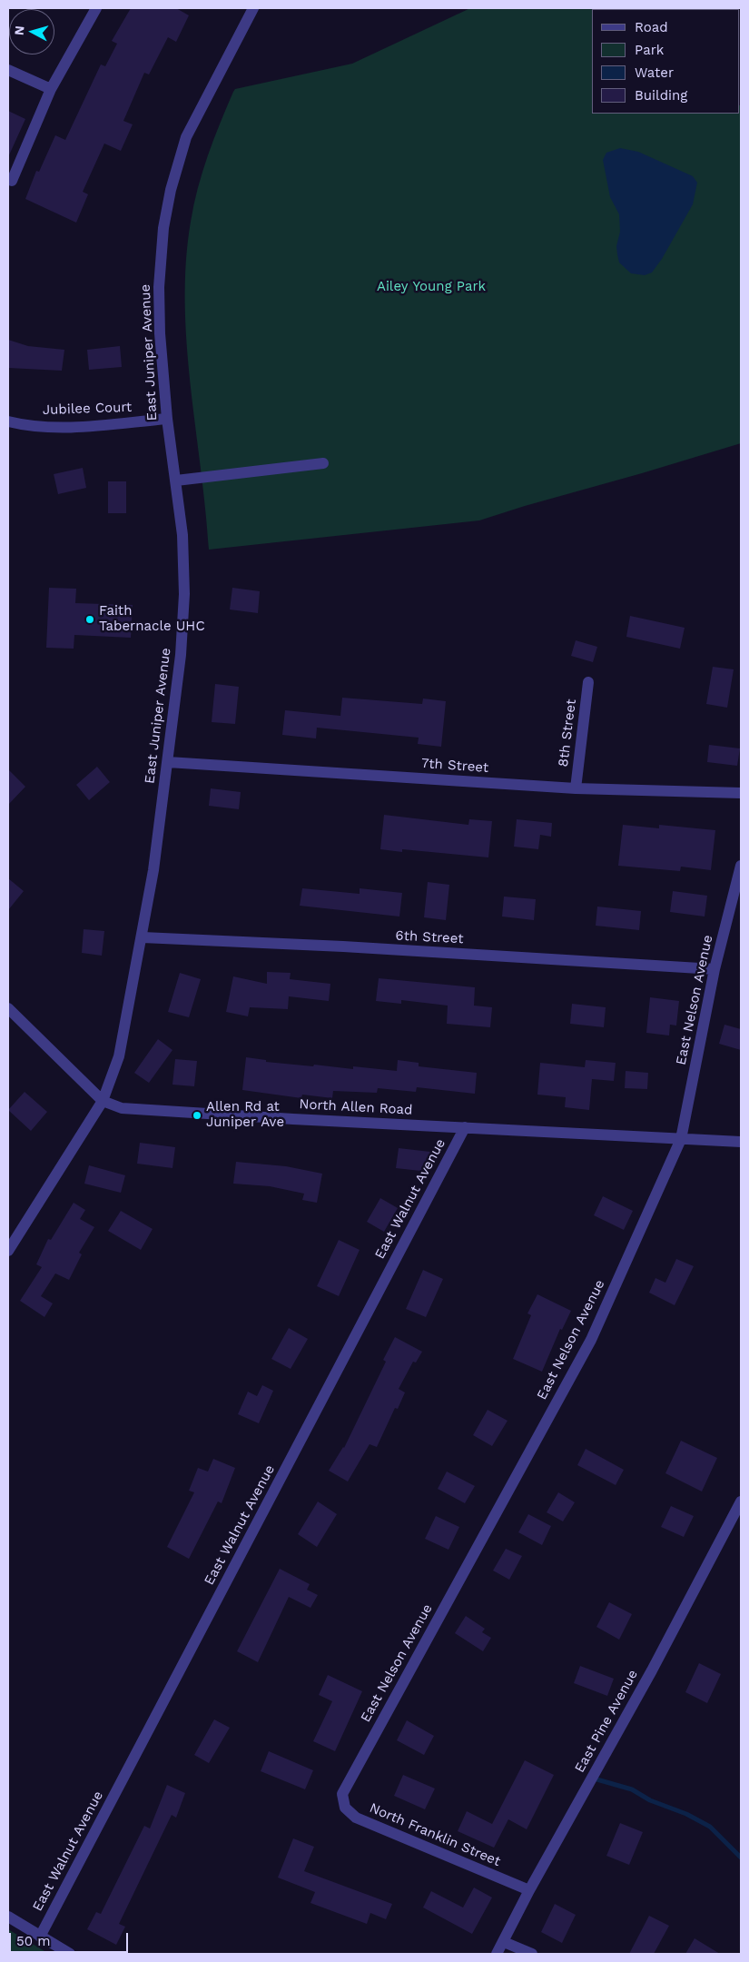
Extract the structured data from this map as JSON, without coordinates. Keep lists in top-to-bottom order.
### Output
{
  "streets": {
    "street": [
      "East Juniper Avenue",
      "Jubilee Court",
      "8th Street",
      "7th Street",
      "6th Street",
      "East Nelson Avenue",
      "North Allen Road",
      "East Walnut Avenue",
      "East Pine Avenue",
      "North Franklin Street"
    ]
  },
  "crossings": [
    ["East Juniper Avenue", "Jubilee Court"],
    ["East Juniper Avenue", "7th Street"],
    ["East Juniper Avenue", "6th Street"],
    ["East Juniper Avenue", "North Allen Road"],
    ["8th Street", "7th Street"],
    ["6th Street", "East Nelson Avenue"],
    ["East Nelson Avenue", "North Allen Road"],
    ["East Nelson Avenue", "North Franklin Street"],
    ["North Allen Road", "East Walnut Avenue"],
    ["East Pine Avenue", "North Franklin Street"]
  ],
  "parks": ["Ailey Young Park"],
  "places": ["Faith Tabernacle UHC", "Allen Rd at Juniper Ave"],
  "legend": [
    "Road",
    "Park",
    "Water",
    "Building"
  ],
  "scale_bar": "50 m",
  "north": "left"
}
